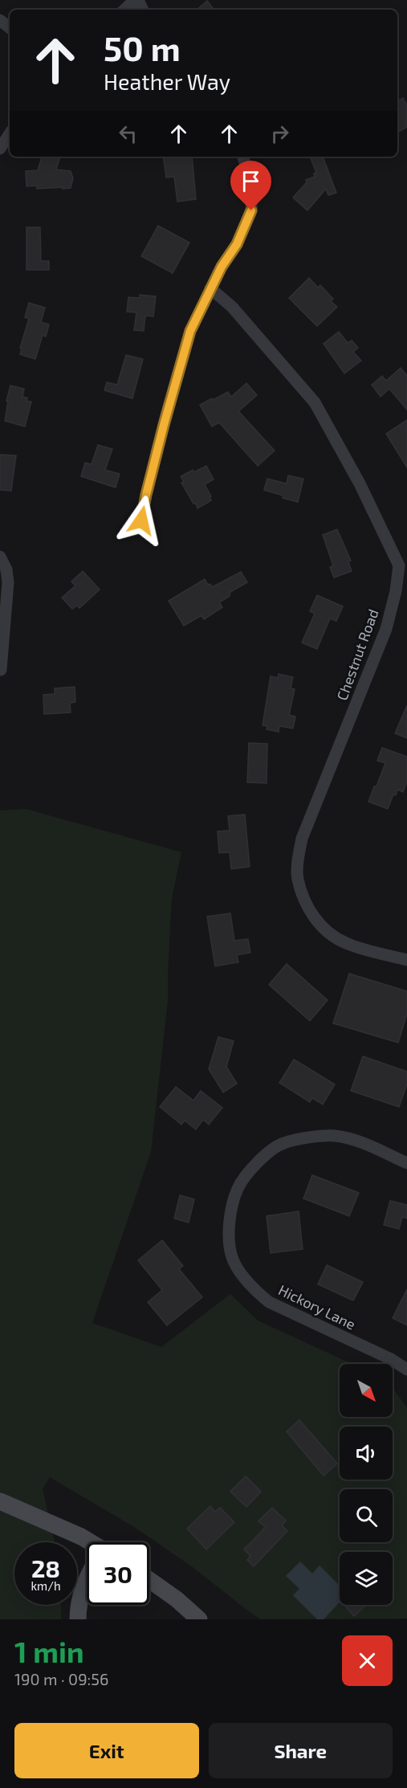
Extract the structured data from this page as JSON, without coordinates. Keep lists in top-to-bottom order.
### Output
{
  "streets": {
    "street": ["Chestnut Road", "Hickory Lane"]
  },
  "north": "bottom right",
  "page": {
    "turn": ["50 m", "Heather Way"],
    "speed": "28 km/h",
    "limit": "30",
    "heading": ["1 min", "190 m · 09:56"],
    "buttons": ["Exit", "Share"]
  }
}
